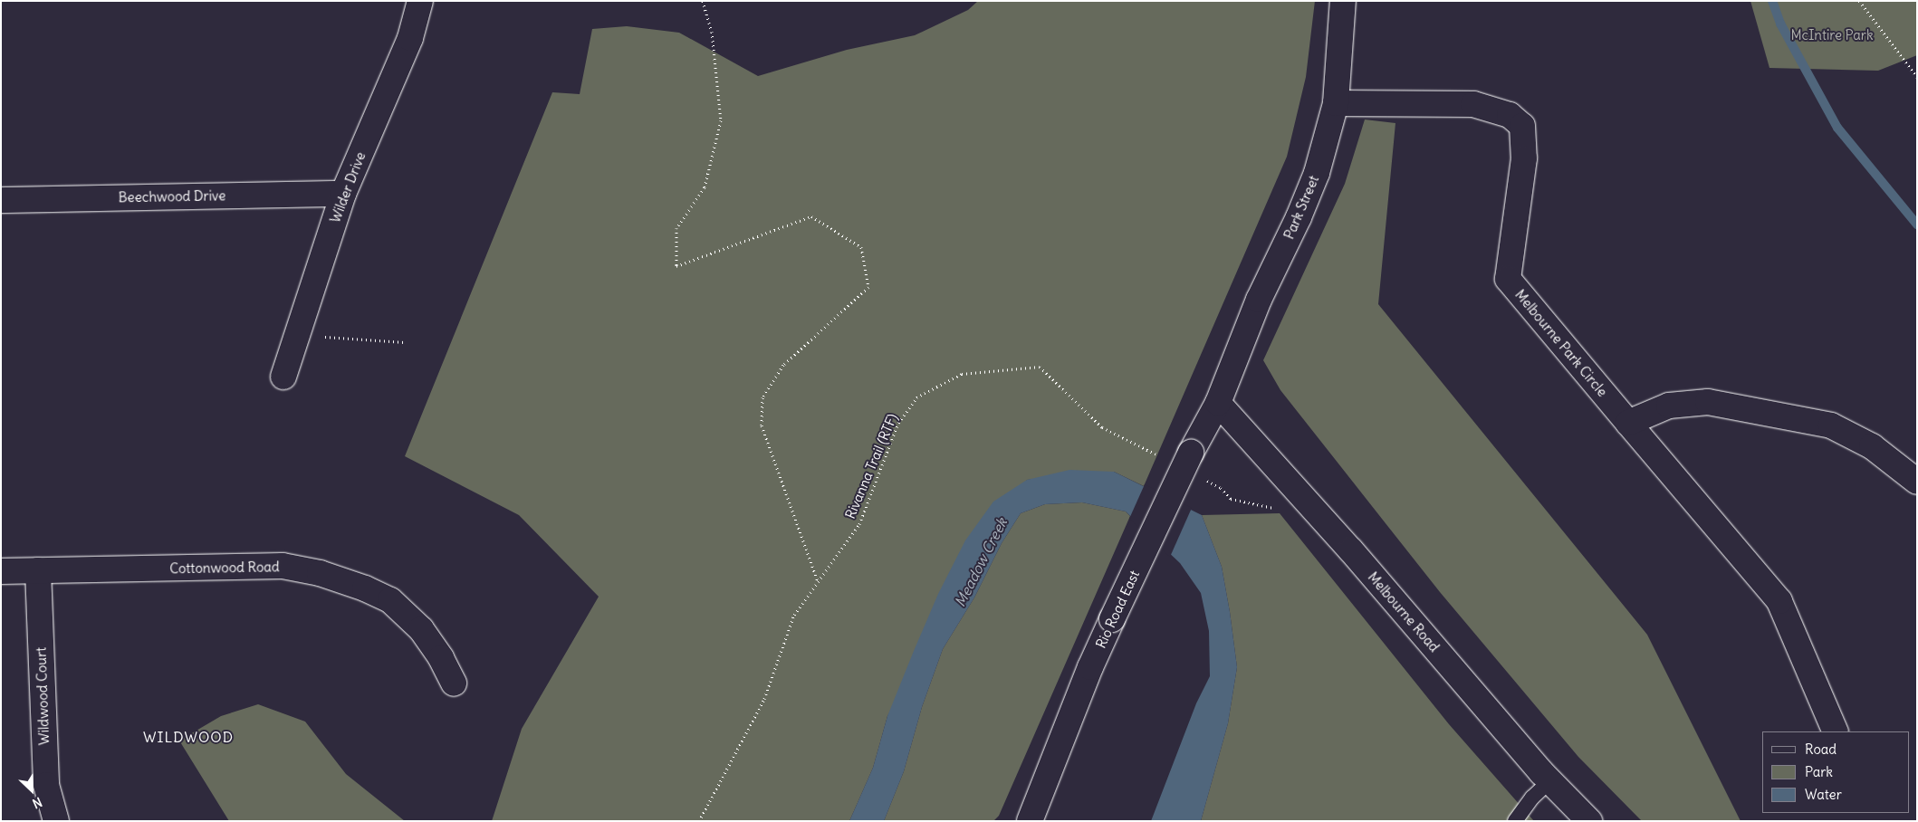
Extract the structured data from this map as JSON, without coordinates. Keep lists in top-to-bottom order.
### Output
{
  "streets": {
    "street": [
      "Wilder Drive",
      "Beechwood Drive",
      "Park Street",
      "Melbourne Park Circle",
      "Cottonwood Road",
      "Rio Road East",
      "Melbourne Road",
      "Wildwood Court"
    ],
    "path": ["Rivanna Trail (RTF)"]
  },
  "crossings": [
    ["Wilder Drive", "Beechwood Drive"],
    ["Park Street", "Melbourne Park Circle"],
    ["Park Street", "Rio Road East"],
    ["Park Street", "Melbourne Road"],
    ["Cottonwood Road", "Wildwood Court"],
    ["Rio Road East", "Melbourne Road"]
  ],
  "districts": ["WILDWOOD"],
  "water": ["Meadow Creek"],
  "parks": ["McIntire Park"],
  "legend": ["Road", "Park", "Water"],
  "north": "bottom right"
}
